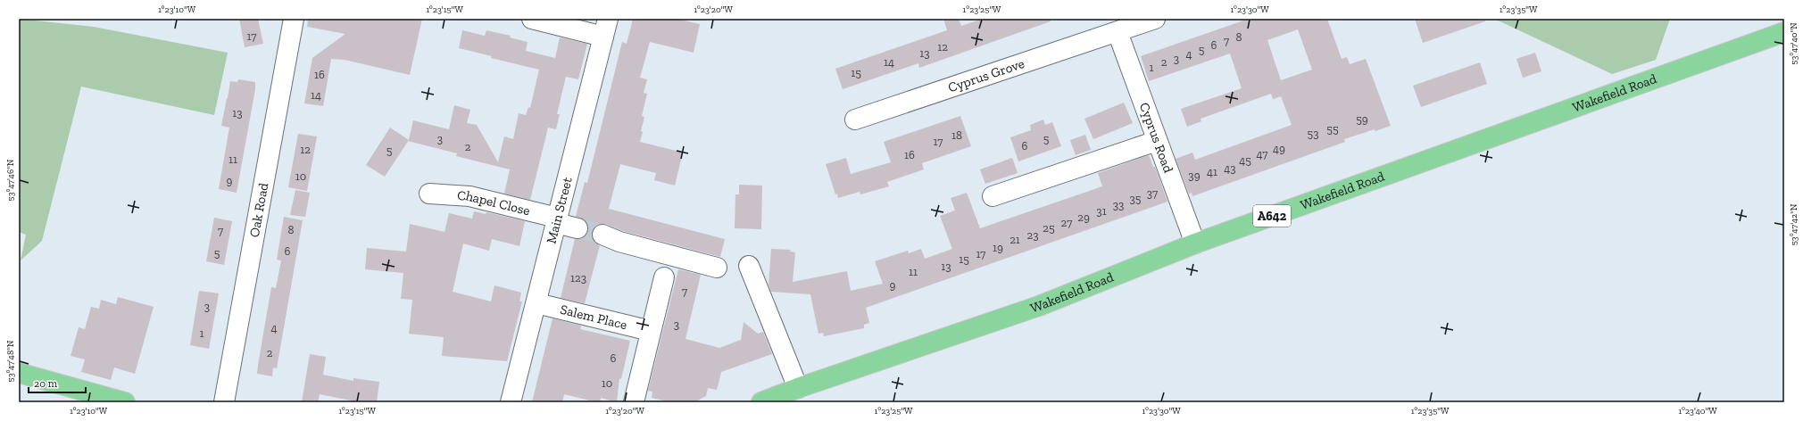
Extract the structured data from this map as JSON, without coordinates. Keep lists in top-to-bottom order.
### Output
{
  "streets": {
    "main road": ["Wakefield Road", "A642"],
    "street": [
      "Cyprus Grove",
      "Cyprus Road",
      "Chapel Close",
      "Oak Road",
      "Main Street",
      "Salem Place"
    ]
  },
  "crossings": [
    ["Cyprus Grove", "Cyprus Road"],
    ["Wakefield Road", "Cyprus Road"],
    ["Chapel Close", "Main Street"],
    ["Main Street", "Salem Place"]
  ],
  "house_numbers": [
    "17",
    "8",
    "7",
    "6",
    "12",
    "5",
    "13",
    "4",
    "3",
    "14",
    "2",
    "1",
    "15",
    "16",
    "14",
    "13",
    "59",
    "55",
    "53",
    "18",
    "3",
    "5",
    "17",
    "6",
    "2",
    "49",
    "12",
    "5",
    "47",
    "16",
    "11",
    "45",
    "43",
    "41",
    "39",
    "10",
    "9",
    "37",
    "35",
    "33",
    "31",
    "29",
    "27",
    "25",
    "8",
    "7",
    "23",
    "21",
    "19",
    "6",
    "5",
    "17",
    "15",
    "13",
    "11",
    "123",
    "9",
    "7",
    "3",
    "3",
    "4",
    "1",
    "2",
    "6",
    "10"
  ],
  "scale_bar": "20 m",
  "coordinates": [
    "1°23'10\"W",
    "1°23'15\"W",
    "1°23'20\"W",
    "1°23'25\"W",
    "1°23'30\"W",
    "1°23'35\"W",
    "53°47'40\"N",
    "53°47'46\"N",
    "53°47'42\"N",
    "53°47'48\"N",
    "1°23'40\"W"
  ]
}
